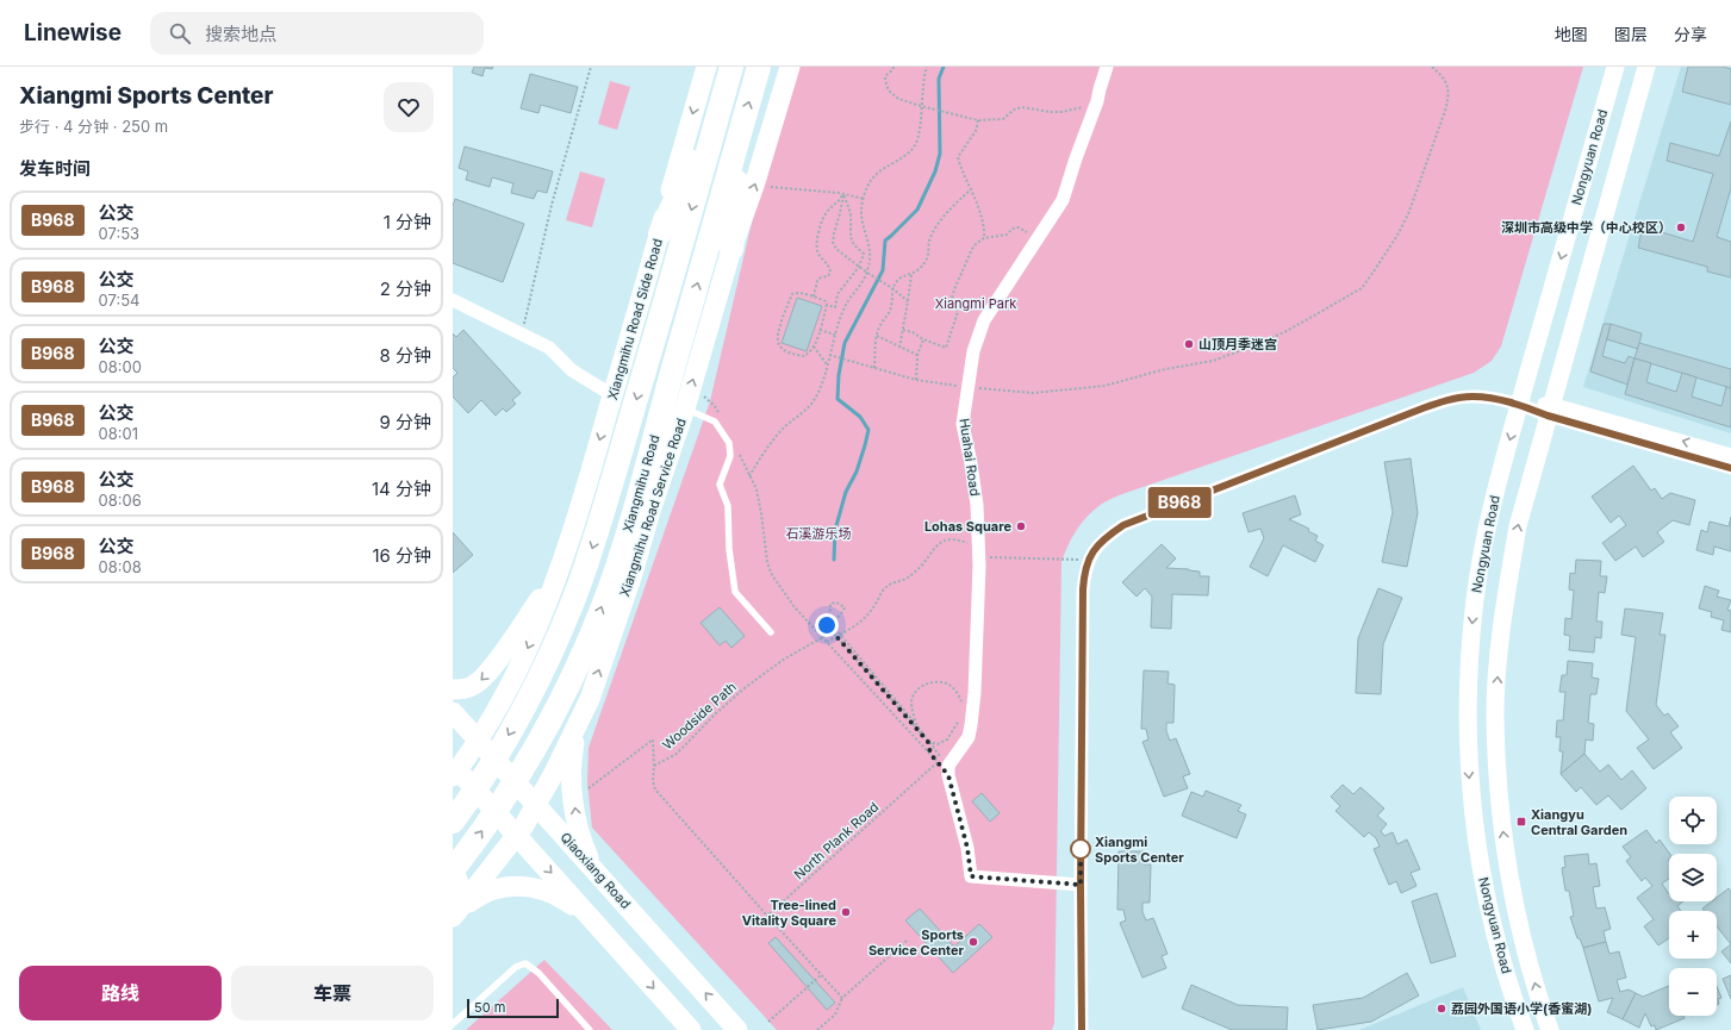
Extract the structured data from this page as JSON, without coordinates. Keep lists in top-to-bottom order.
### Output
{
  "streets": {
    "highway": ["Xiangmihu Road"],
    "main road": [
      "Nongyuan Road",
      "Xiangmihu Road Side Road",
      "Xiangmihu Road Service Road",
      "Qiaoxiang Road"
    ],
    "street": ["Huahai Road"],
    "path": ["Woodside Path", "North Plank Road"]
  },
  "crossings": [
    ["Xiangmihu Road Service Road", "Qiaoxiang Road"]
  ],
  "one_way": ["Xiangmihu Road Side Road", "Xiangmihu Road Service Road"],
  "parks": ["Xiangmi Park", "石溪游乐场"],
  "places": {
    "other": [
      "深圳市高级中学（中心校区）",
      "山顶月季迷宫",
      "Lohas Square",
      "Xiangmi Sports Center",
      "Tree-lined Vitality Square",
      "Sports Service Center",
      "荔园外国语小学(香蜜湖)"
    ],
    "transit": ["Xiangyu Central Garden"]
  },
  "lines": ["bus line B968"],
  "scale_bar": "50 m",
  "page": {
    "header": "Linewise",
    "search": "搜索地点",
    "nav": ["地图", "图层", "分享"],
    "heading": [
      ["Xiangmi Sports Center", "步行 · 4 分钟 · 250 m"],
      "发车时间"
    ],
    "on_map": "B968",
    "list": [
      {
        "mark": "B968",
        "name": "公交",
        "note": "07:53",
        "value": "1 分钟"
      },
      {
        "mark": "B968",
        "name": "公交",
        "note": "07:54",
        "value": "2 分钟"
      },
      {
        "mark": "B968",
        "name": "公交",
        "note": "08:00",
        "value": "8 分钟"
      },
      {
        "mark": "B968",
        "name": "公交",
        "note": "08:01",
        "value": "9 分钟"
      },
      {
        "mark": "B968",
        "name": "公交",
        "note": "08:06",
        "value": "14 分钟"
      },
      {
        "mark": "B968",
        "name": "公交",
        "note": "08:08",
        "value": "16 分钟"
      }
    ],
    "map_buttons": ["+", "−"],
    "buttons": ["路线", "车票"],
    "scale": "50 m"
  }
}
